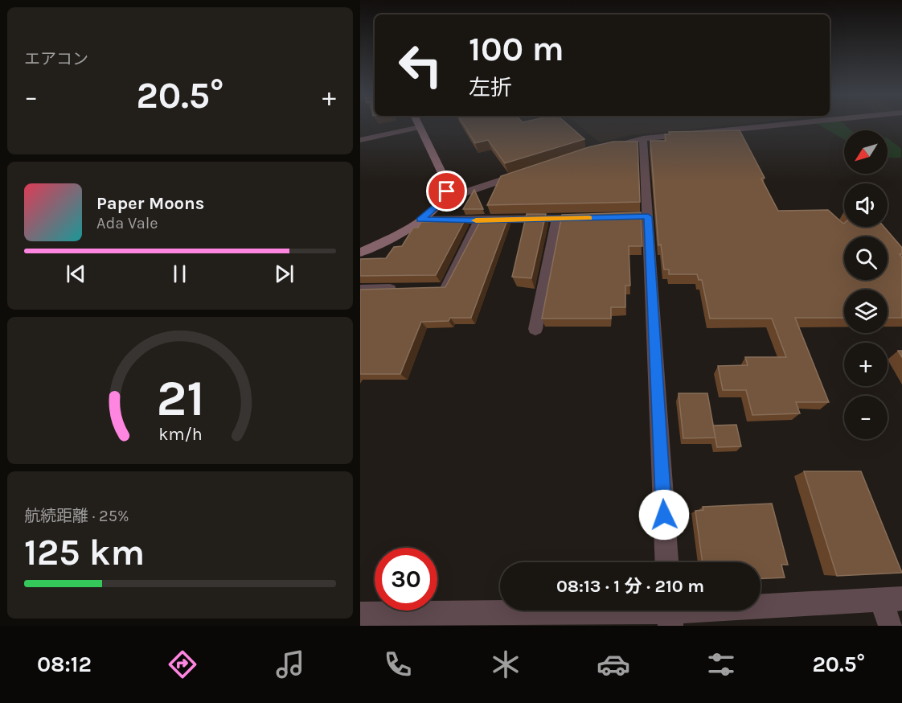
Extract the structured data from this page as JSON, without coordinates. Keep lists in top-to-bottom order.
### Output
{
  "north": "bottom left",
  "page": {
    "tile": [
      "エアコン",
      ["航続距離 · 25%", "125 km"]
    ],
    "turn": ["100 m", "左折"],
    "heat": ["−", "20.5°", "+"],
    "map_buttons": ["+", "−"],
    "song": ["Paper Moons", "Ada Vale"],
    "limit": "30",
    "trip": "08:13 · 1 分 · 210 m",
    "tabs": ["08:12", "20.5°"],
    "gauge": ["21", "km/h"]
  }
}
